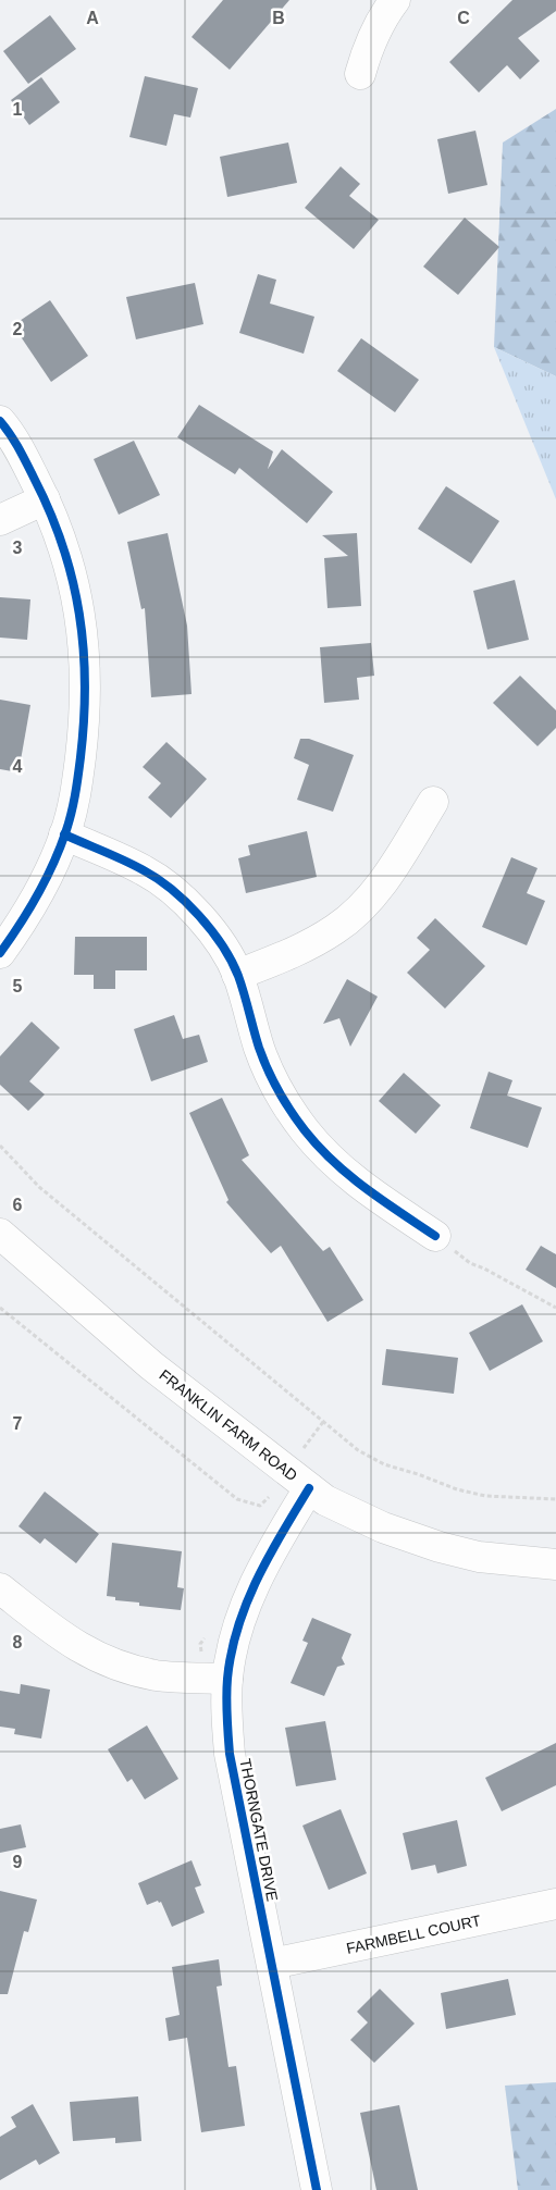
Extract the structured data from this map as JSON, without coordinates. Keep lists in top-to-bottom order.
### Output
{
  "streets": {
    "street": ["FRANKLIN FARM ROAD", "THORNGATE DRIVE", "FARMBELL COURT"]
  },
  "crossings": [
    ["FRANKLIN FARM ROAD", "THORNGATE DRIVE"],
    ["THORNGATE DRIVE", "FARMBELL COURT"]
  ],
  "grid": {
    "columns": ["A", "B", "C"],
    "rows": [
      "1",
      "2",
      "3",
      "4",
      "5",
      "6",
      "7",
      "8",
      "9"
    ]
  }
}
